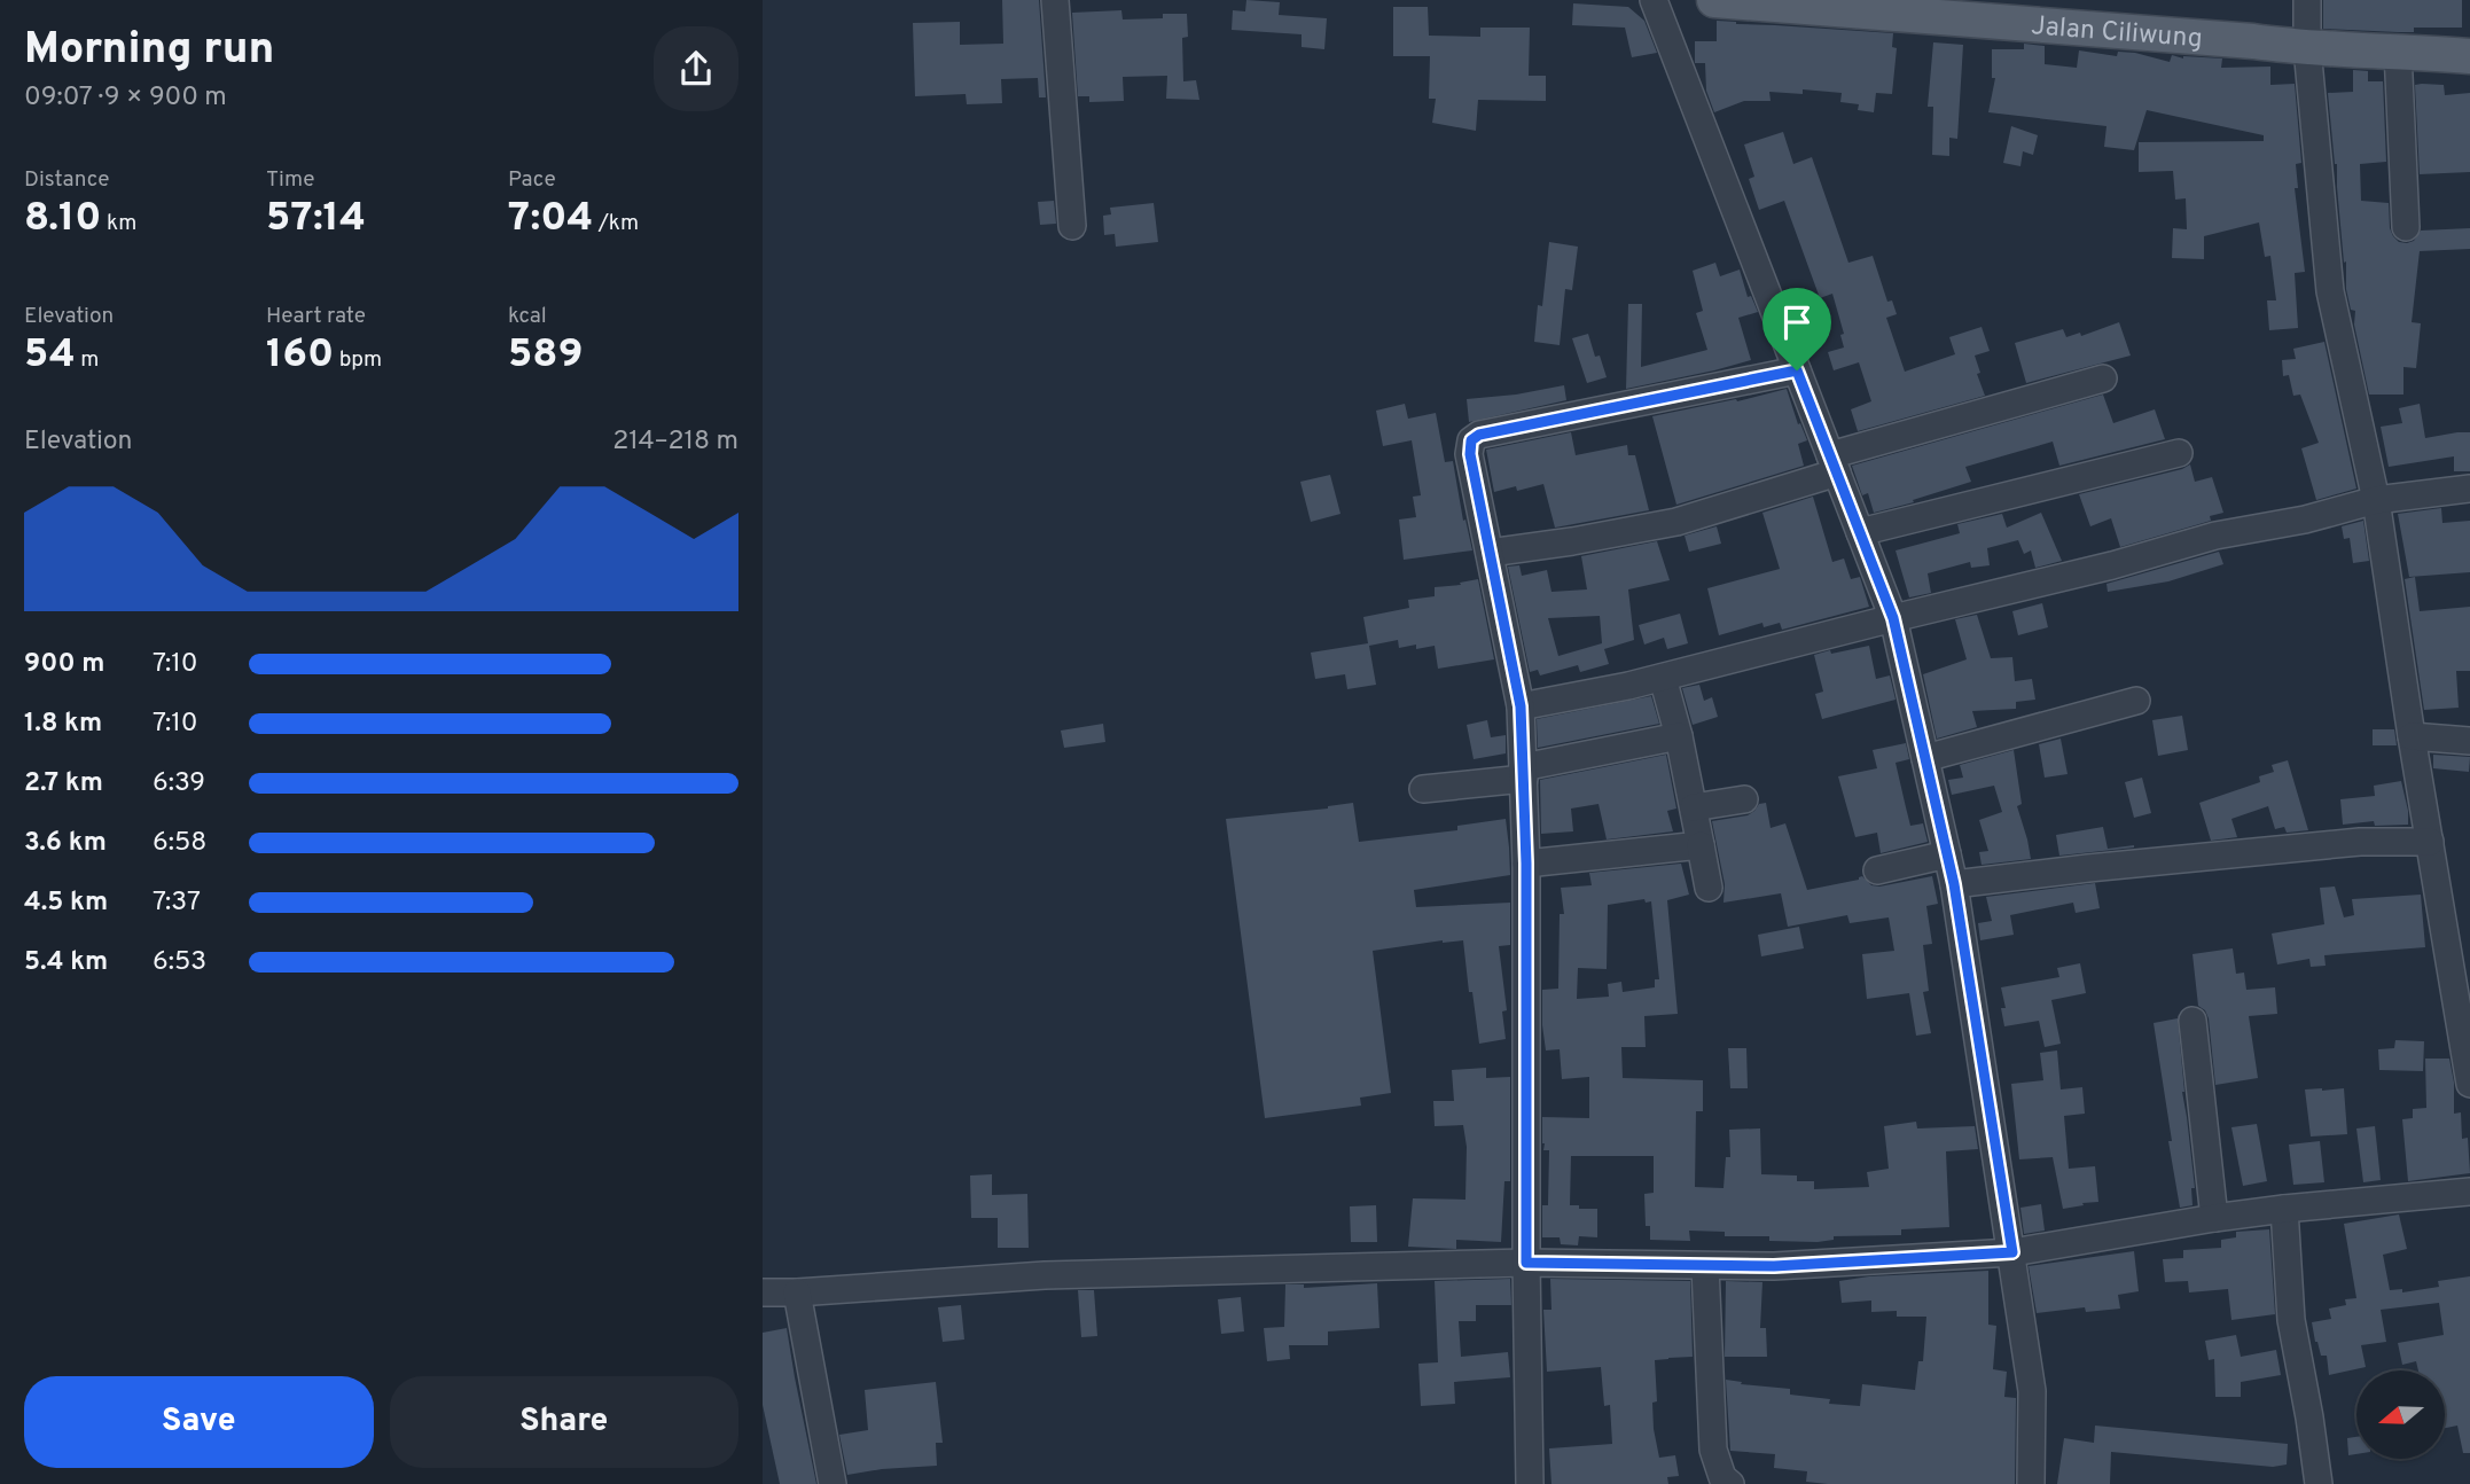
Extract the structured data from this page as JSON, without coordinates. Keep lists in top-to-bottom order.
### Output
{
  "streets": {
    "main road": ["Jalan Ciliwung"]
  },
  "north": "left",
  "page": {
    "heading": ["Morning run", "09:07 · 9 × 900 m"],
    "stats": [
      ["Distance", "8.10 km"],
      ["Time", "57:14"],
      ["Pace", "7:04 /km"],
      ["Elevation", "54 m"],
      ["Heart rate", "160 bpm"],
      ["kcal", "589"]
    ],
    "chart": ["Elevation", "214–218 m"],
    "list": [
      {
        "name": "900 m",
        "note": "7:10"
      },
      {
        "name": "1.8 km",
        "note": "7:10"
      },
      {
        "name": "2.7 km",
        "note": "6:39"
      },
      {
        "name": "3.6 km",
        "note": "6:58"
      },
      {
        "name": "4.5 km",
        "note": "7:37"
      },
      {
        "name": "5.4 km",
        "note": "6:53"
      }
    ],
    "buttons": ["Save", "Share"]
  }
}
